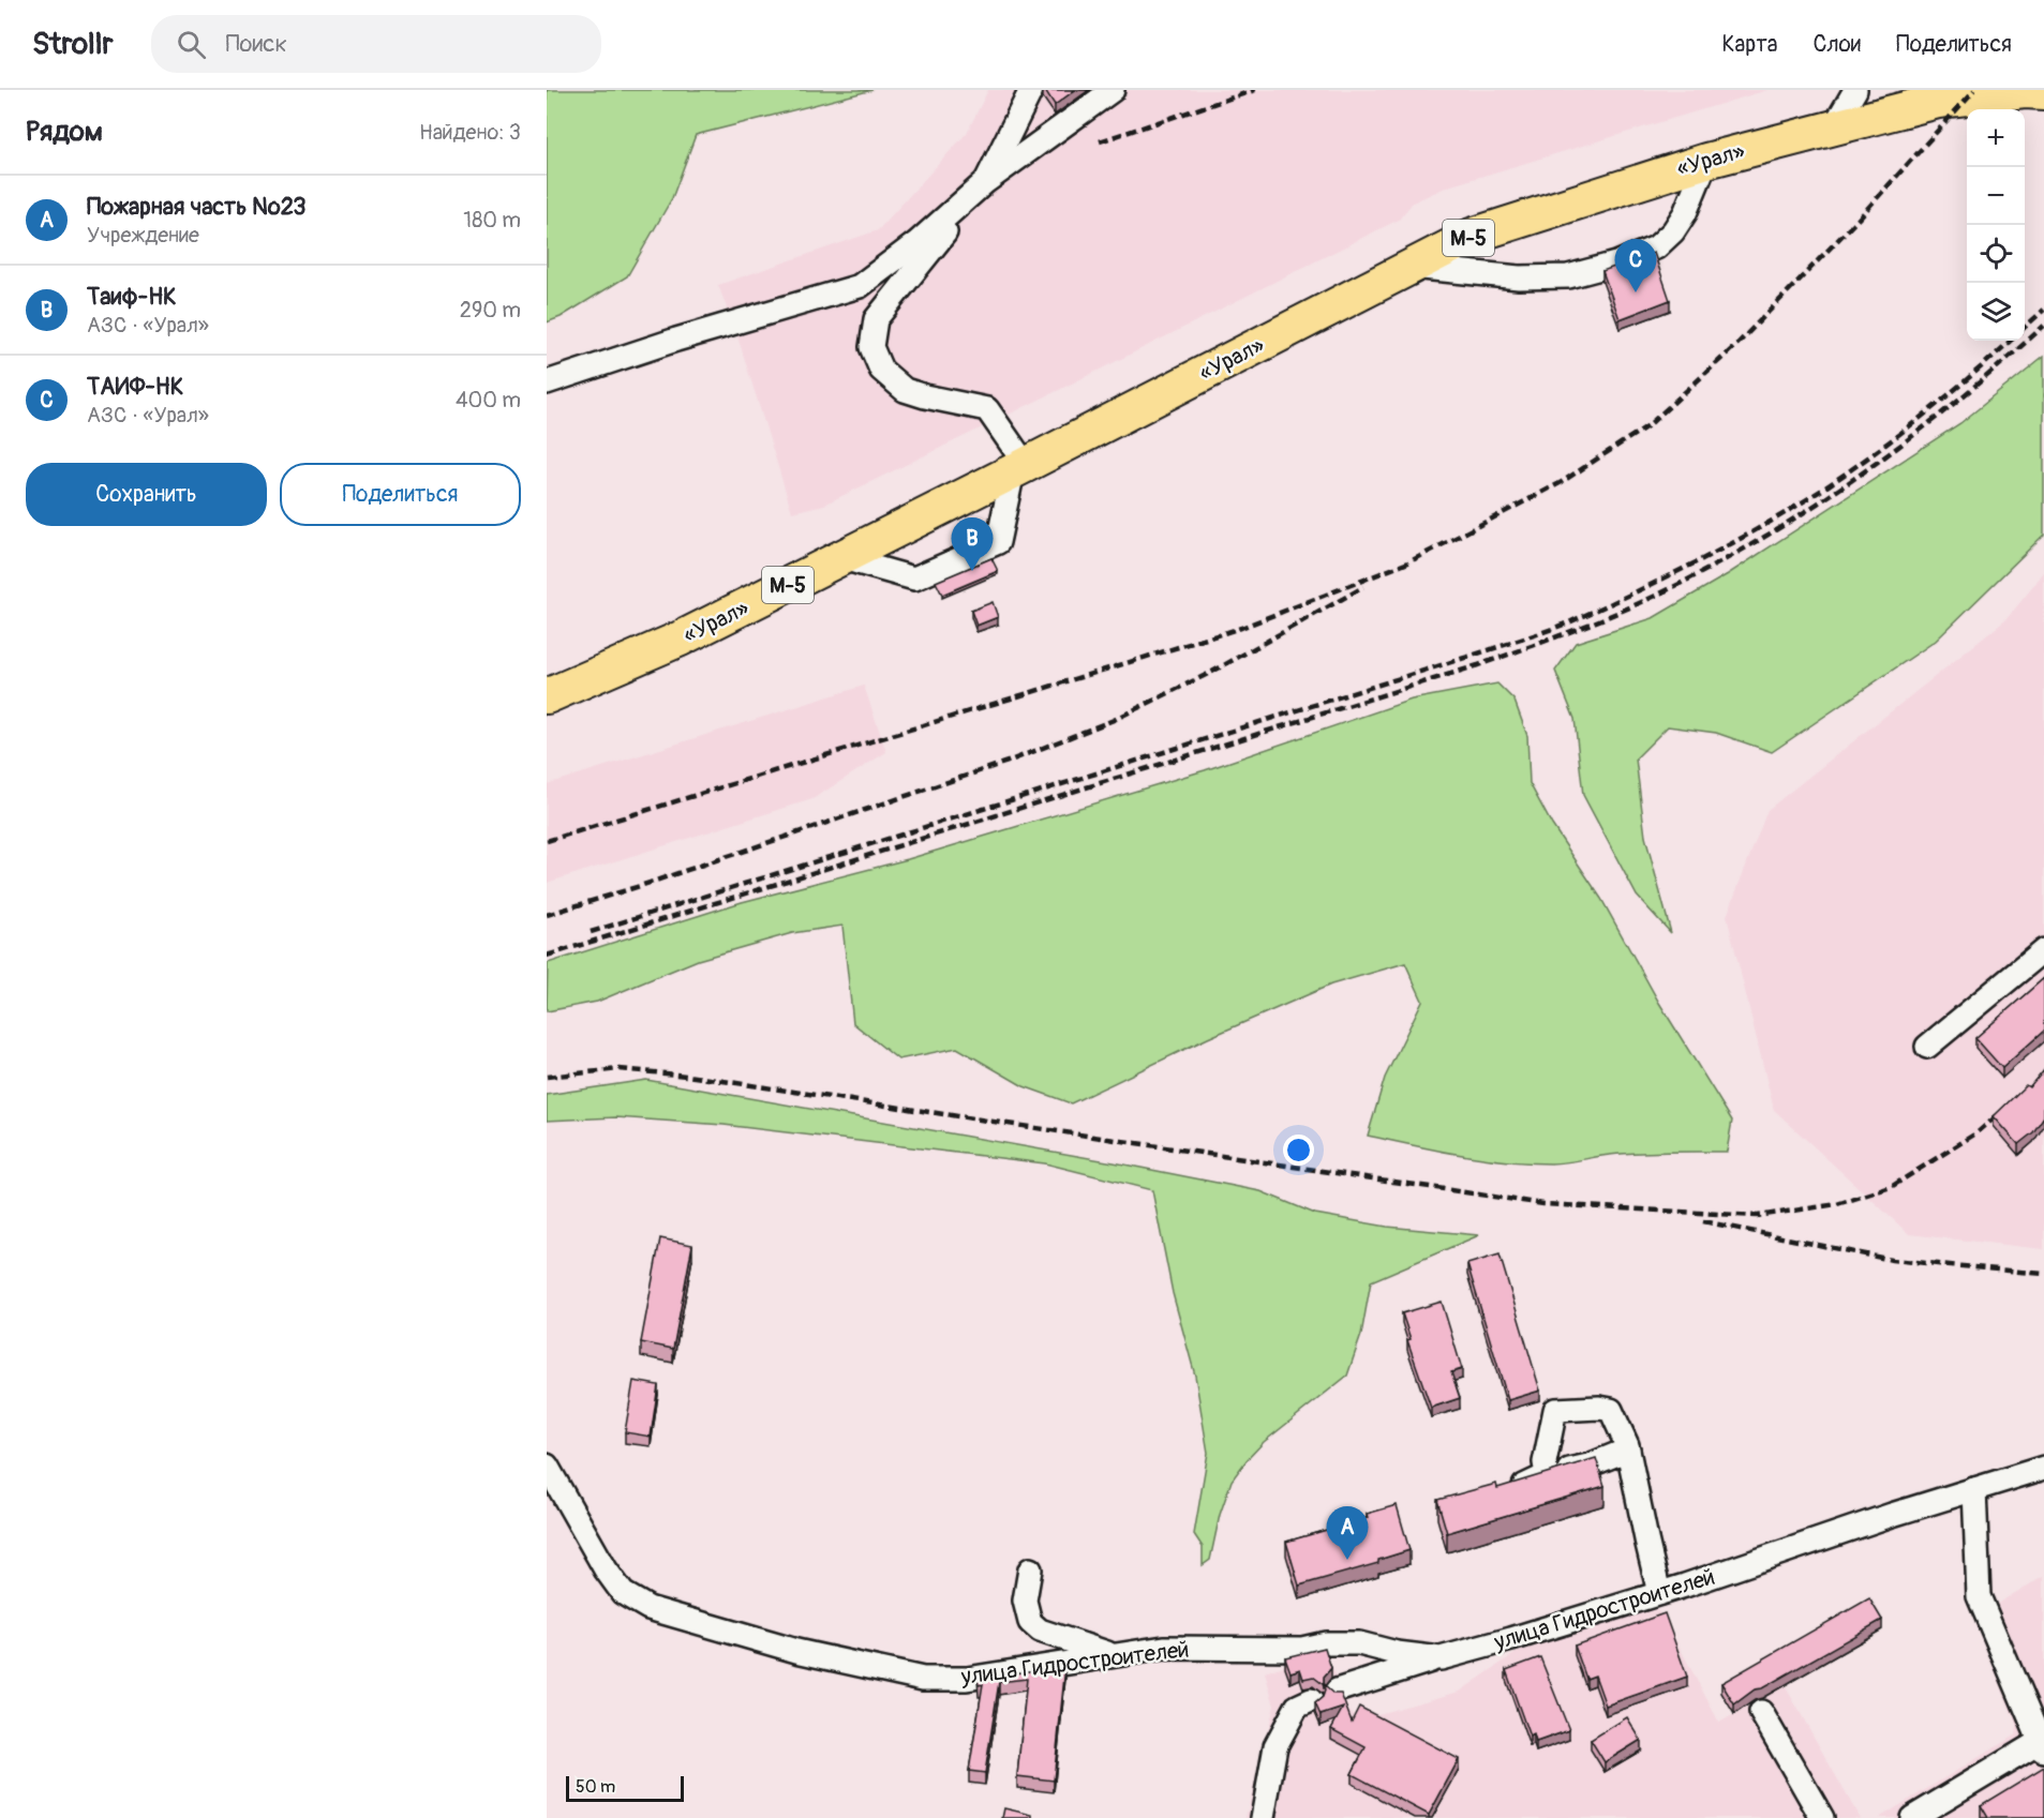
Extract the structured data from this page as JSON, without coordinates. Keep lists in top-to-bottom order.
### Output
{
  "streets": {
    "highway": ["«Урал»", "М-5"],
    "street": ["улица Гидростроителей"]
  },
  "scale_bar": "50 m",
  "page": {
    "header": "Strollr",
    "search": "Поиск",
    "nav": ["Карта", "Слои", "Поделиться"],
    "heading": ["Рядом", "Найдено: 3"],
    "map_buttons": ["+", "−"],
    "list": [
      {
        "mark": "A",
        "name": "Пожарная часть №23",
        "note": "Учреждение",
        "value": "180 m"
      },
      {
        "mark": "B",
        "name": "Таиф-НК",
        "note": "АЗС · «Урал»",
        "value": "290 m"
      },
      {
        "mark": "C",
        "name": "ТАИФ-НК",
        "note": "АЗС · «Урал»",
        "value": "400 m"
      }
    ],
    "pins": ["C", "B", "A"],
    "buttons": ["Сохранить", "Поделиться"],
    "scale": "50 m"
  }
}
